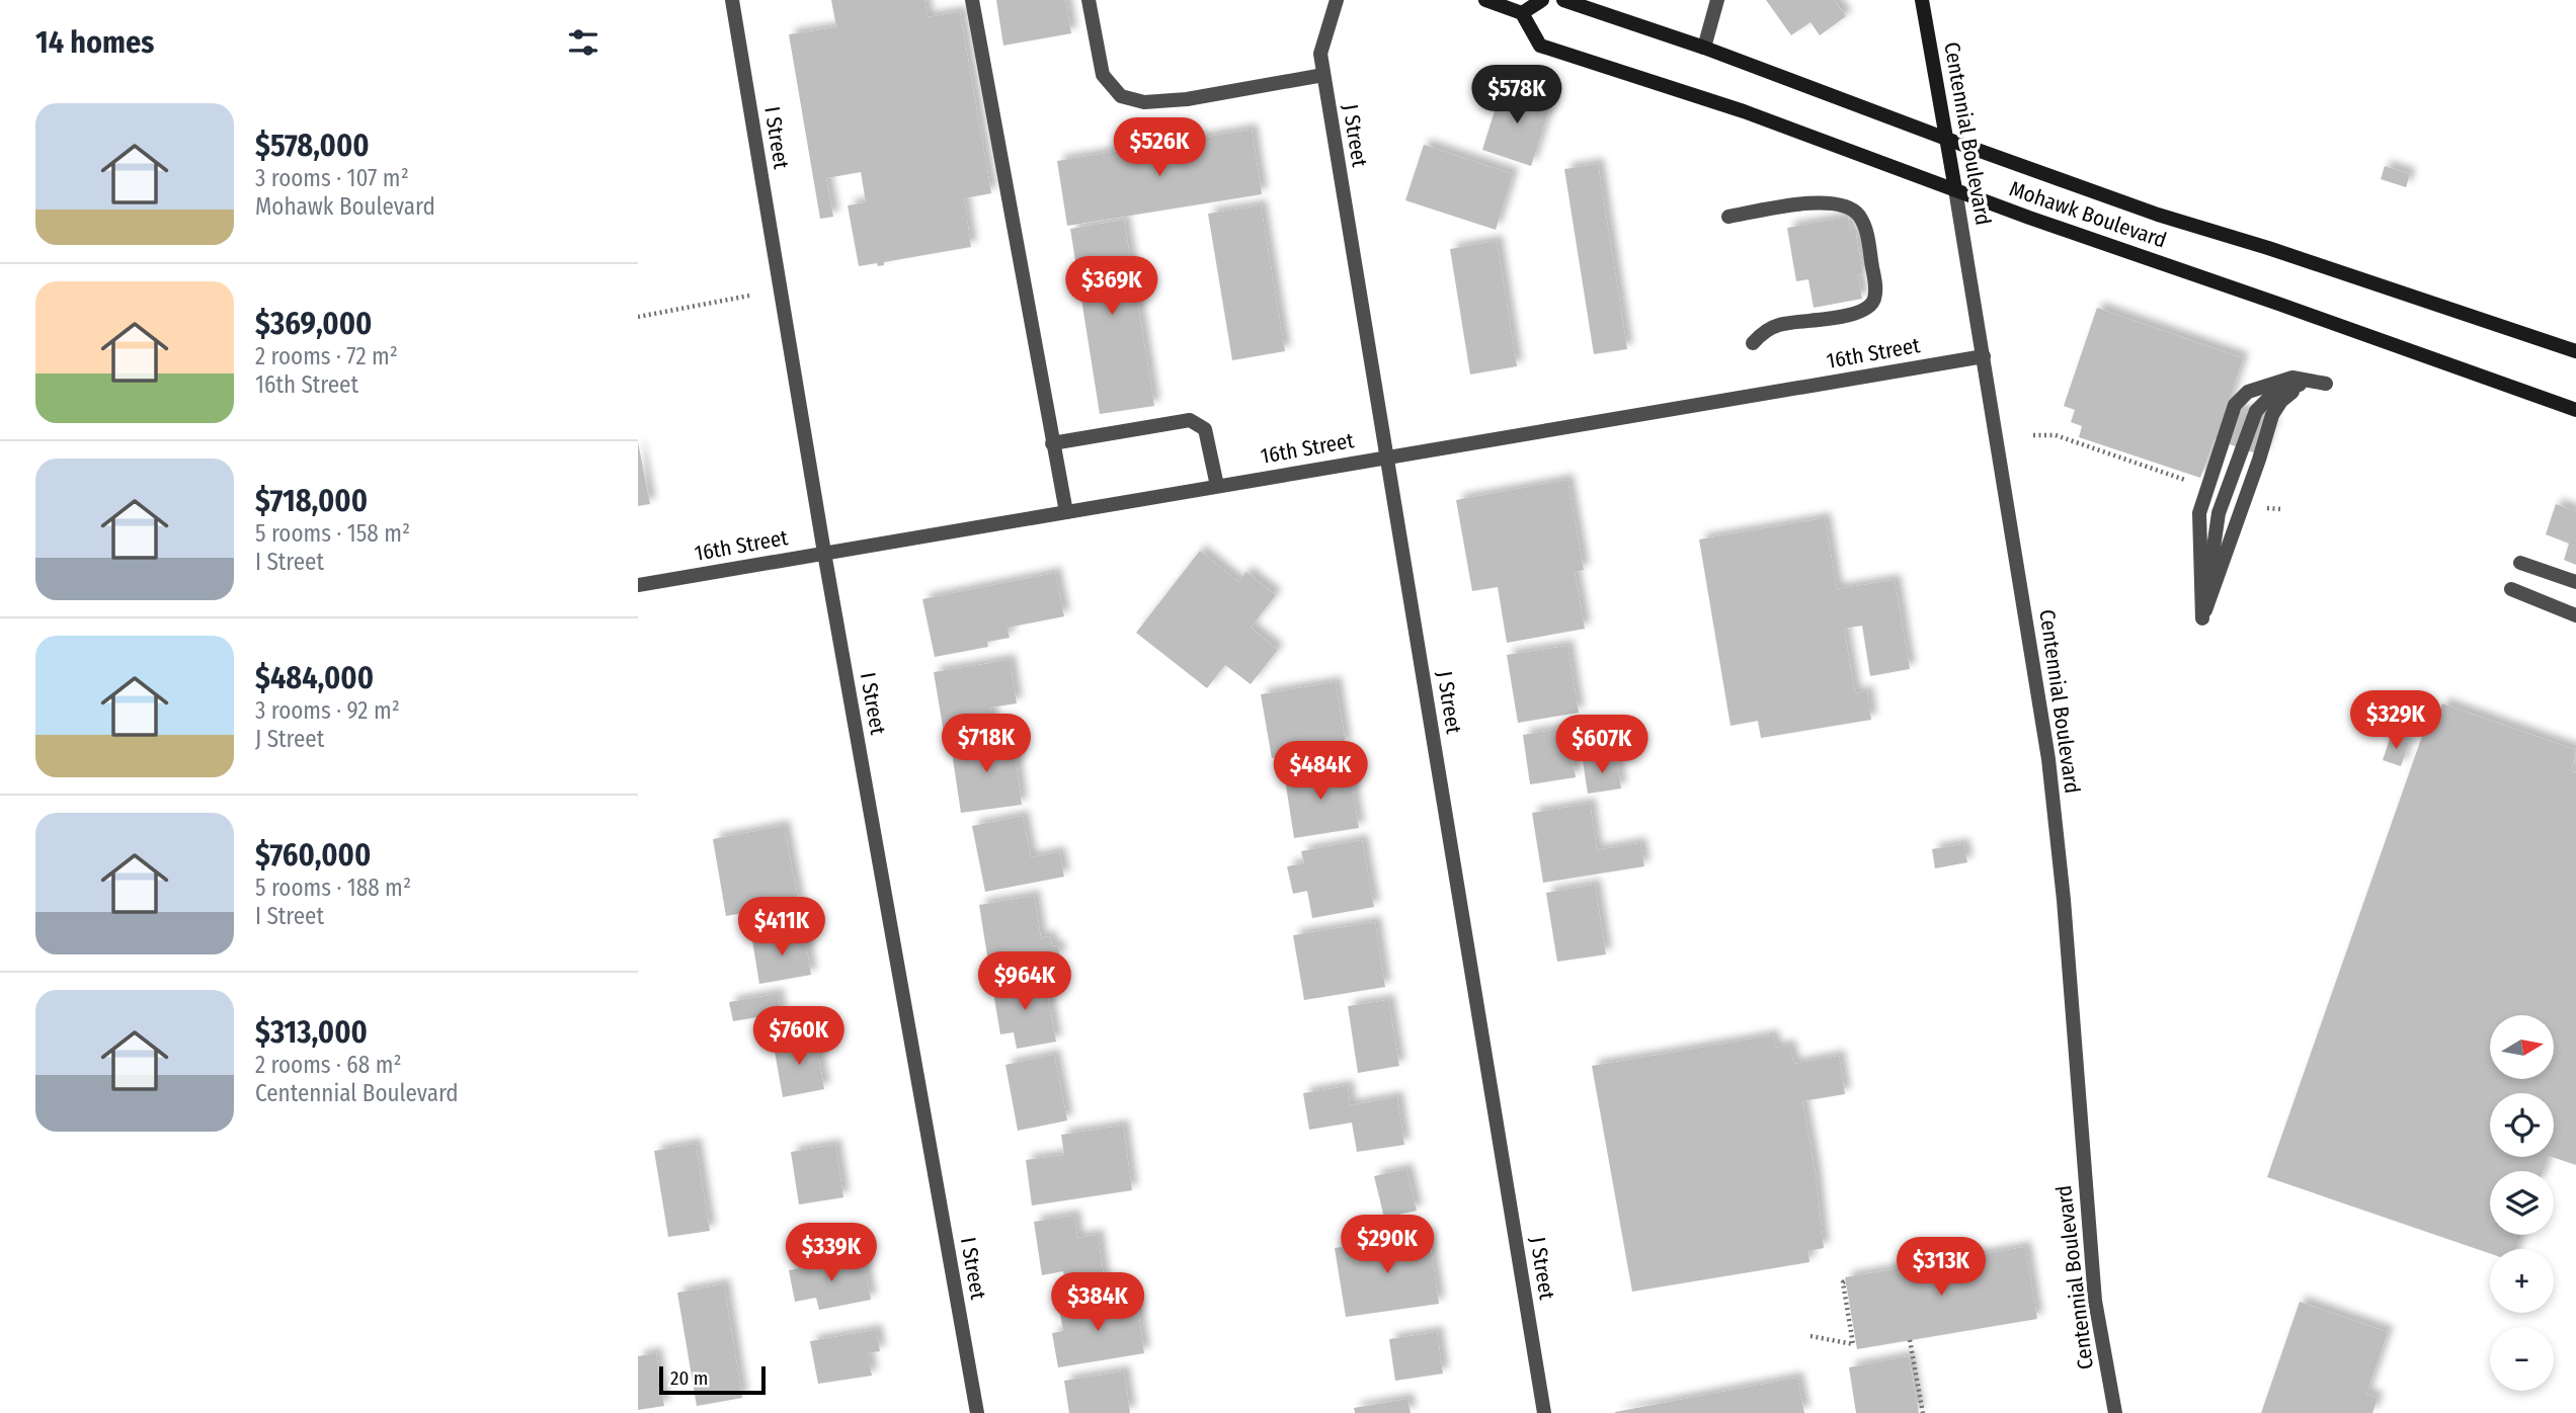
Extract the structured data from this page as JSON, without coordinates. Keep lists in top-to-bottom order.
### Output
{
  "streets": {
    "main road": ["Centennial Boulevard", "Mohawk Boulevard"],
    "street": ["J Street", "I Street", "16th Street"]
  },
  "crossings": [
    ["Centennial Boulevard", "Mohawk Boulevard"],
    ["Centennial Boulevard", "16th Street"],
    ["J Street", "16th Street"],
    ["I Street", "16th Street"]
  ],
  "scale_bar": "20 m",
  "north": "right",
  "page": {
    "heading": "14 homes",
    "price": [
      "$578K",
      "$526K",
      "$369K",
      "$329K",
      "$718K",
      "$607K",
      "$484K",
      "$411K",
      "$964K",
      "$760K",
      "$290K",
      "$339K",
      "$313K",
      "$384K"
    ],
    "list": [
      {
        "name": "$578,000",
        "note": "3 rooms · 107 m² · Mohawk Boulevard"
      },
      {
        "name": "$369,000",
        "note": "2 rooms · 72 m² · 16th Street"
      },
      {
        "name": "$718,000",
        "note": "5 rooms · 158 m² · I Street"
      },
      {
        "name": "$484,000",
        "note": "3 rooms · 92 m² · J Street"
      },
      {
        "name": "$760,000",
        "note": "5 rooms · 188 m² · I Street"
      },
      {
        "name": "$313,000",
        "note": "2 rooms · 68 m² · Centennial Boulevard"
      }
    ],
    "map_buttons": ["+", "−"],
    "scale": "20 m"
  }
}
